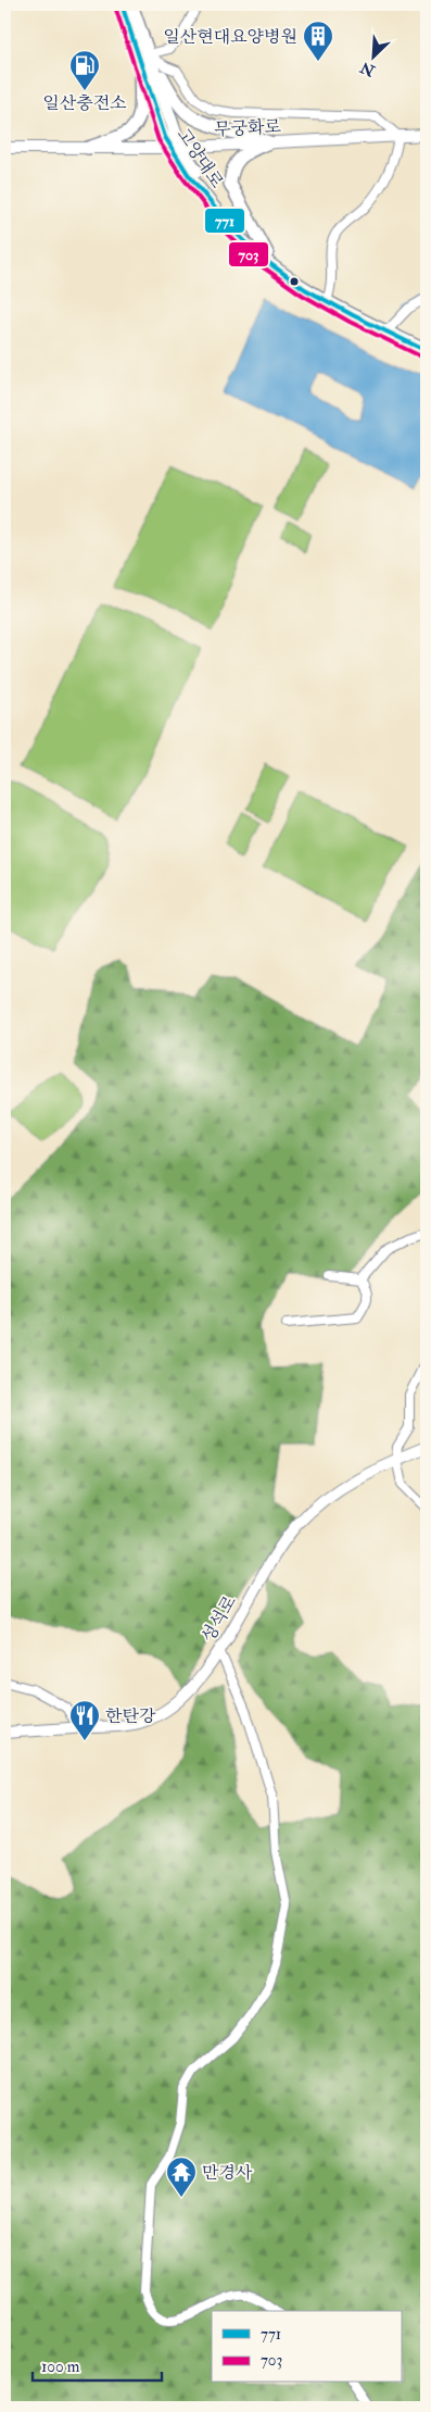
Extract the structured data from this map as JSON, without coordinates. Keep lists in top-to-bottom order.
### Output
{
  "streets": {
    "main road": ["고양대로"],
    "street": ["무궁화로", "성석로"]
  },
  "crossings": [
    ["무궁화로", "고양대로"]
  ],
  "places": {
    "building": ["일산현대요양병원"],
    "fuel station": ["일산충전소"],
    "restaurant": ["한탄강"],
    "temple": ["만경사"]
  },
  "lines": ["transit line 771", "transit line 703"],
  "legend": ["771", "703"],
  "scale_bar": "100 m",
  "north": "bottom left"
}
